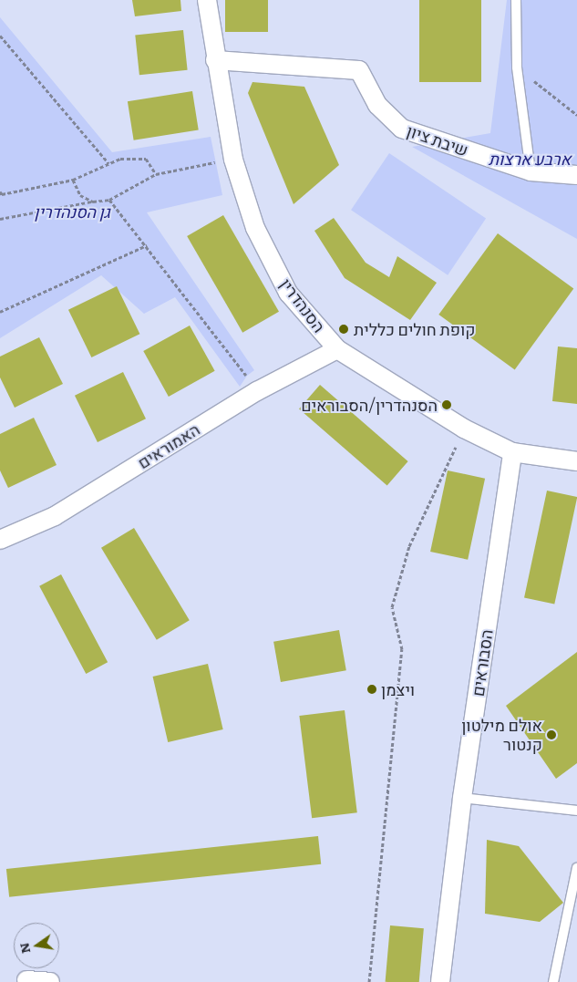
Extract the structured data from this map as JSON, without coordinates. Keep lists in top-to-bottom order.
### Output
{
  "streets": {
    "street": [
      "שיבת ציון",
      "הסנהדרין",
      "האמוראים",
      "הסבוראים"
    ]
  },
  "crossings": [
    ["שיבת ציון", "הסנהדרין"],
    ["הסנהדרין", "האמוראים"],
    ["הסנהדרין", "הסבוראים"]
  ],
  "parks": ["ארבע ארצות", "גן הסנהדרין"],
  "places": [
    "קופת חולים כללית",
    "הסנהדרין/הסבוראים",
    "ויצמן",
    "אולם מילטון קנטור"
  ],
  "north": "left"
}
